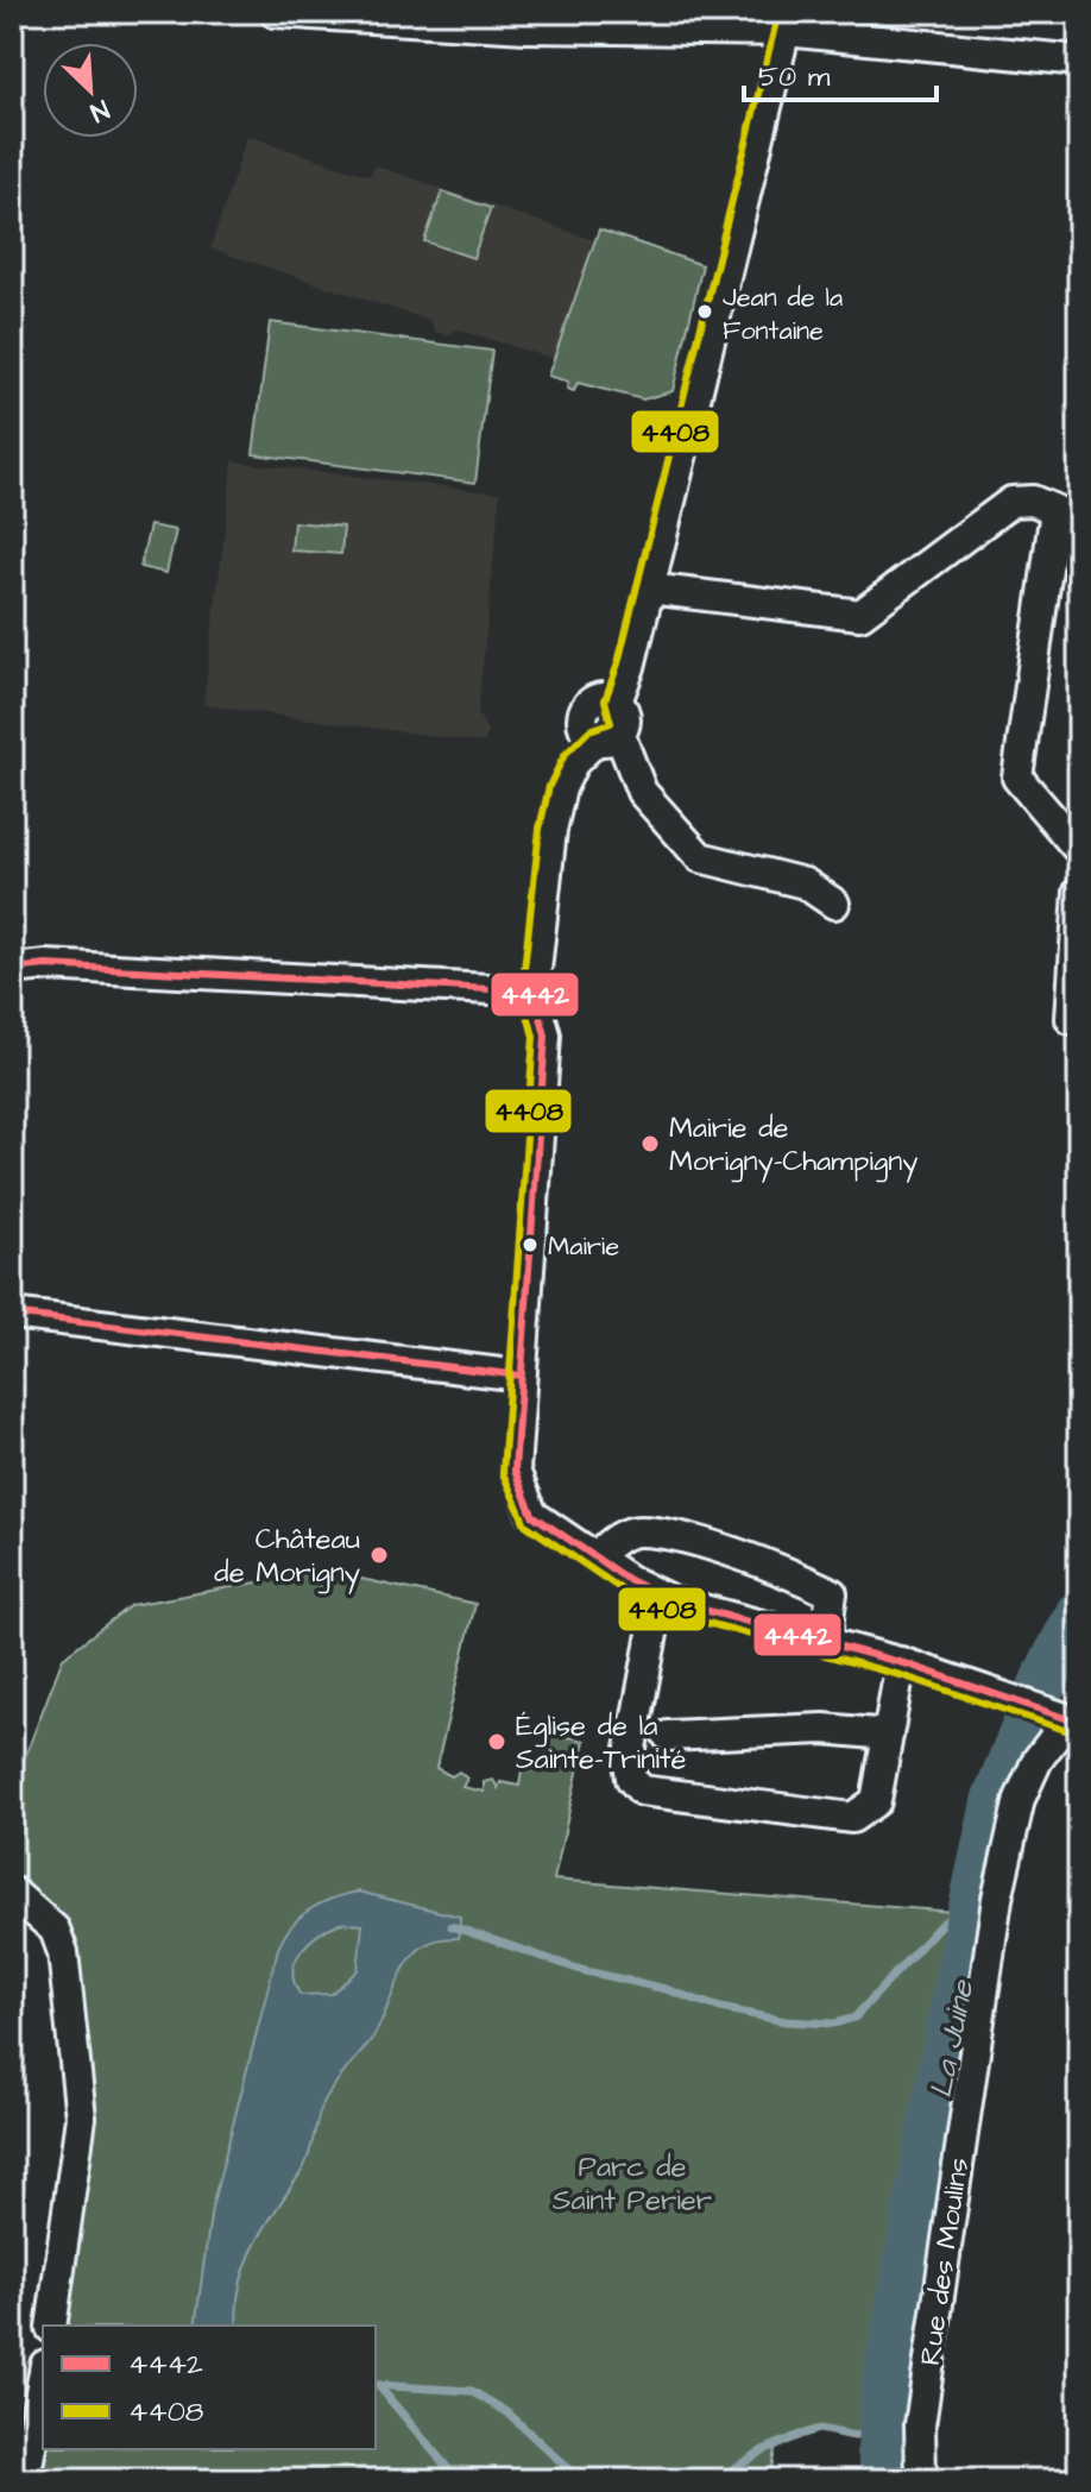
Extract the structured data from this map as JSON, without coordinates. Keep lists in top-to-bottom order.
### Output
{
  "streets": {
    "street": ["Rue des Moulins"]
  },
  "water": ["La Juine"],
  "parks": ["Parc de Saint Perier"],
  "places": [
    "Jean de la Fontaine",
    "Mairie de Morigny-Champigny",
    "Mairie",
    "Château de Morigny",
    "Église de la Sainte-Trinité"
  ],
  "lines": ["transit line 4408", "transit line 4442"],
  "legend": ["4442", "4408"],
  "scale_bar": "50 m",
  "north": "bottom right"
}
